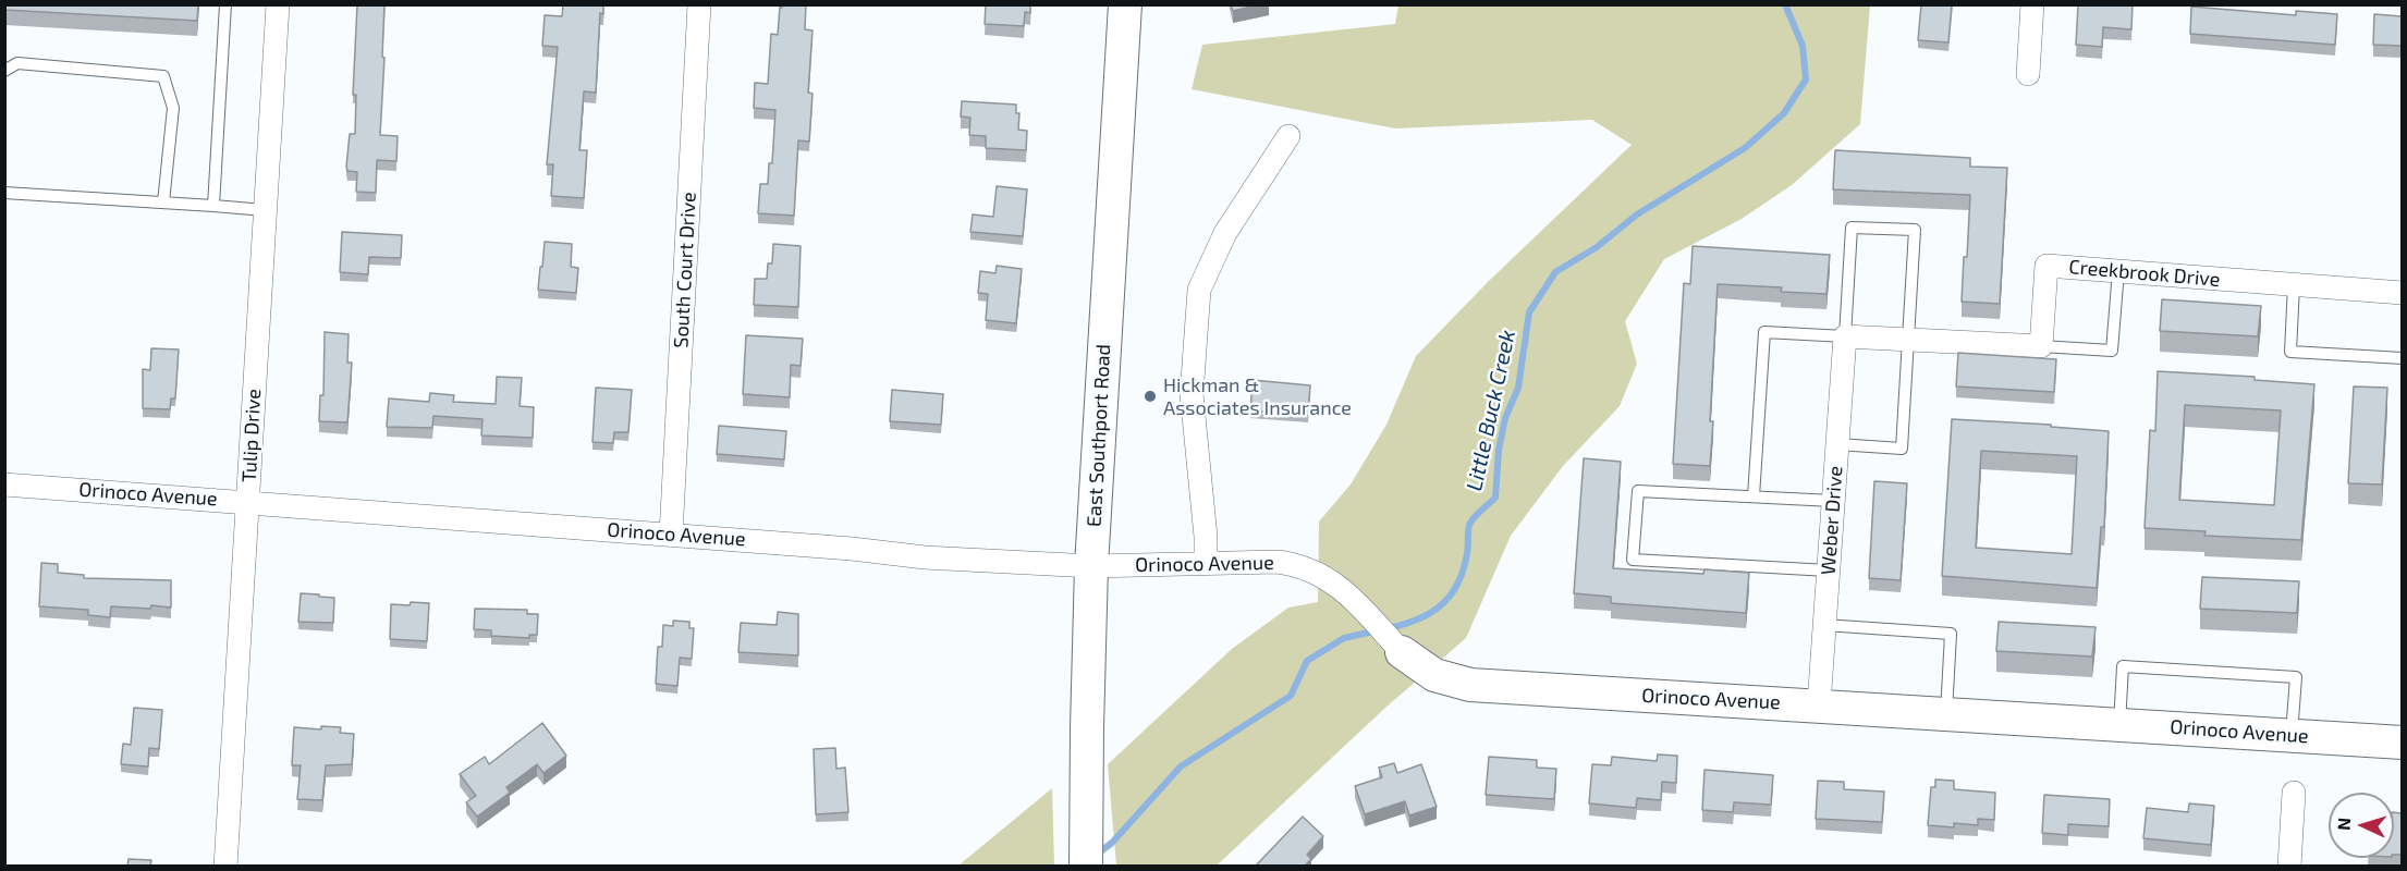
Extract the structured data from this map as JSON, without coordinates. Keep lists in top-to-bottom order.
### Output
{
  "streets": {
    "street": [
      "South Court Drive",
      "Creekbrook Drive",
      "Tulip Drive",
      "East Southport Road",
      "Orinoco Avenue",
      "Weber Drive"
    ]
  },
  "crossings": [
    ["South Court Drive", "Orinoco Avenue"],
    ["Tulip Drive", "Orinoco Avenue"],
    ["East Southport Road", "Orinoco Avenue"],
    ["Orinoco Avenue", "Weber Drive"]
  ],
  "water": ["Little Buck Creek"],
  "places": ["Hickman & Associates Insurance"],
  "north": "left"
}
